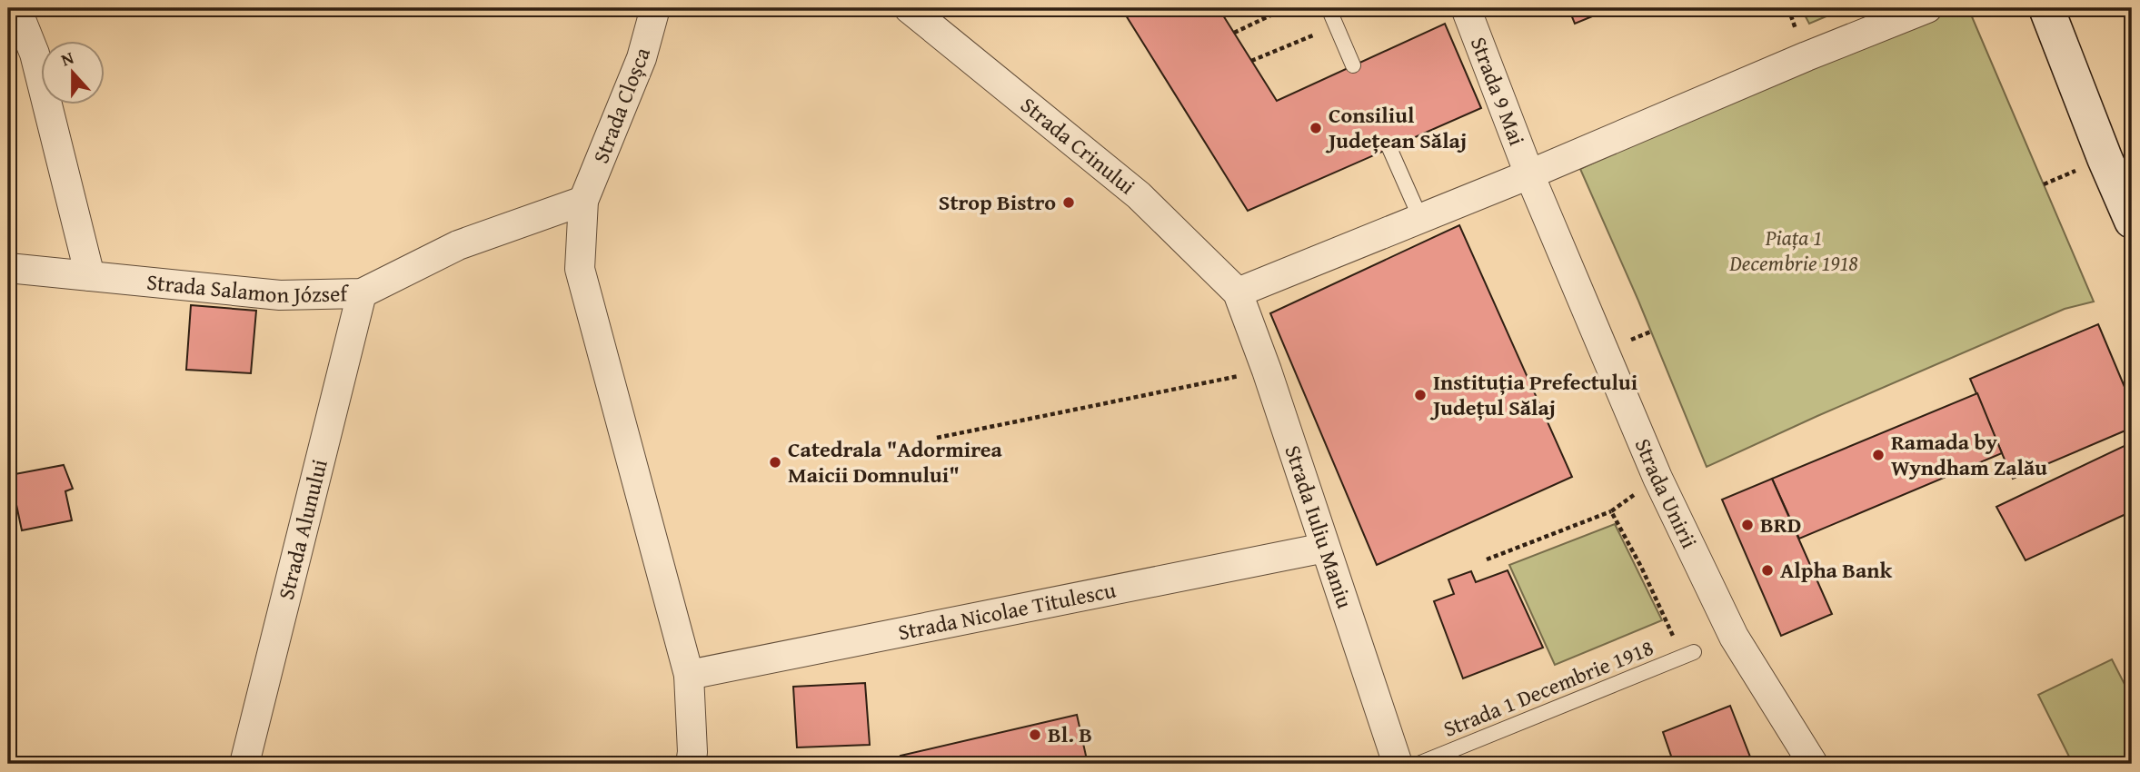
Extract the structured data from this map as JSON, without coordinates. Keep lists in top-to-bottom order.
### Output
{
  "streets": {
    "street": [
      "Strada 9 Mai",
      "Strada Cloșca",
      "Strada Crinului",
      "Strada Salamon József",
      "Strada Unirii",
      "Strada Iuliu Maniu",
      "Strada Alunului",
      "Strada Nicolae Titulescu"
    ],
    "lane": ["Strada 1 Decembrie 1918"]
  },
  "crossings": [
    ["Strada 9 Mai", "Strada Unirii"],
    ["Strada Cloșca", "Strada Salamon József"],
    ["Strada Crinului", "Strada Iuliu Maniu"],
    ["Strada Salamon József", "Strada Alunului"],
    ["Strada Iuliu Maniu", "Strada Nicolae Titulescu"]
  ],
  "parks": ["Piața 1 Decembrie 1918"],
  "places": [
    "Consiliul Județean Sălaj",
    "Strop Bistro",
    "Instituția Prefectului Județul Sălaj",
    "Ramada by Wyndham Zalău",
    "Catedrala \"Adormirea Maicii Domnului\"",
    "BRD",
    "Alpha Bank",
    "Bl. B"
  ],
  "north": "top"
}
